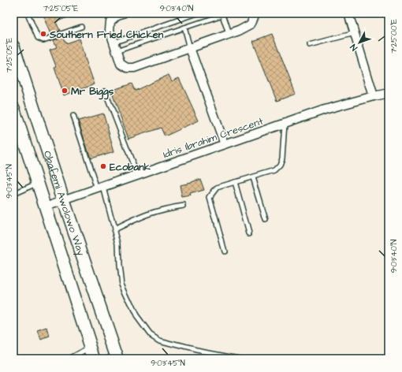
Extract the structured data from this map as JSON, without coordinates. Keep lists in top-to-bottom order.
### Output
{
  "streets": {
    "main road": ["Obafemi Awolowo Way"],
    "street": ["Idris Ibrahim Crescent"]
  },
  "crossings": [
    ["Idris Ibrahim Crescent", "Obafemi Awolowo Way"]
  ],
  "places": ["Southern Fried Chicken", "Mr Biggs", "Ecobank"],
  "north": "bottom left",
  "coordinates": [
    "7°25'05\"E",
    "9°03'40\"N",
    "7°25'00\"E",
    "9°03'45\"N"
  ]
}
